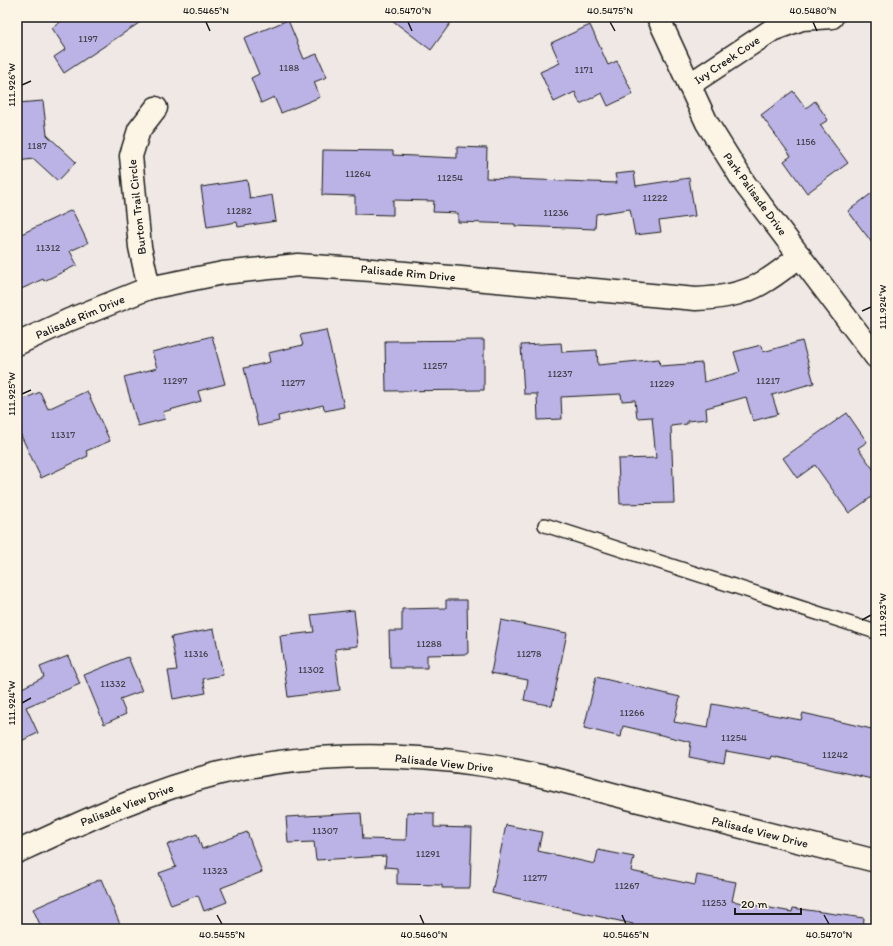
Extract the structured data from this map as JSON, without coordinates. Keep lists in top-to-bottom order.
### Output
{
  "streets": {
    "street": [
      "Ivy Creek Cove",
      "Park Palisade Drive",
      "Burton Trail Circle",
      "Palisade Rim Drive",
      "Palisade View Drive"
    ]
  },
  "crossings": [
    ["Ivy Creek Cove", "Park Palisade Drive"],
    ["Park Palisade Drive", "Palisade Rim Drive"],
    ["Burton Trail Circle", "Palisade Rim Drive"]
  ],
  "house_numbers": [
    "1197",
    "1188",
    "1171",
    "1156",
    "1187",
    "11264",
    "11254",
    "11222",
    "11282",
    "11236",
    "11312",
    "11257",
    "11237",
    "11297",
    "11217",
    "11277",
    "11229",
    "11317",
    "11288",
    "11316",
    "11278",
    "11302",
    "11332",
    "11266",
    "11254",
    "11242",
    "11307",
    "11291",
    "11323",
    "11277",
    "11267",
    "11253"
  ],
  "scale_bar": "20 m",
  "coordinates": [
    "40.5465°N",
    "40.5470°N",
    "40.5475°N",
    "40.5480°N",
    "111.926°W",
    "111.924°W",
    "111.925°W",
    "111.923°W",
    "40.5455°N",
    "40.5460°N"
  ]
}
